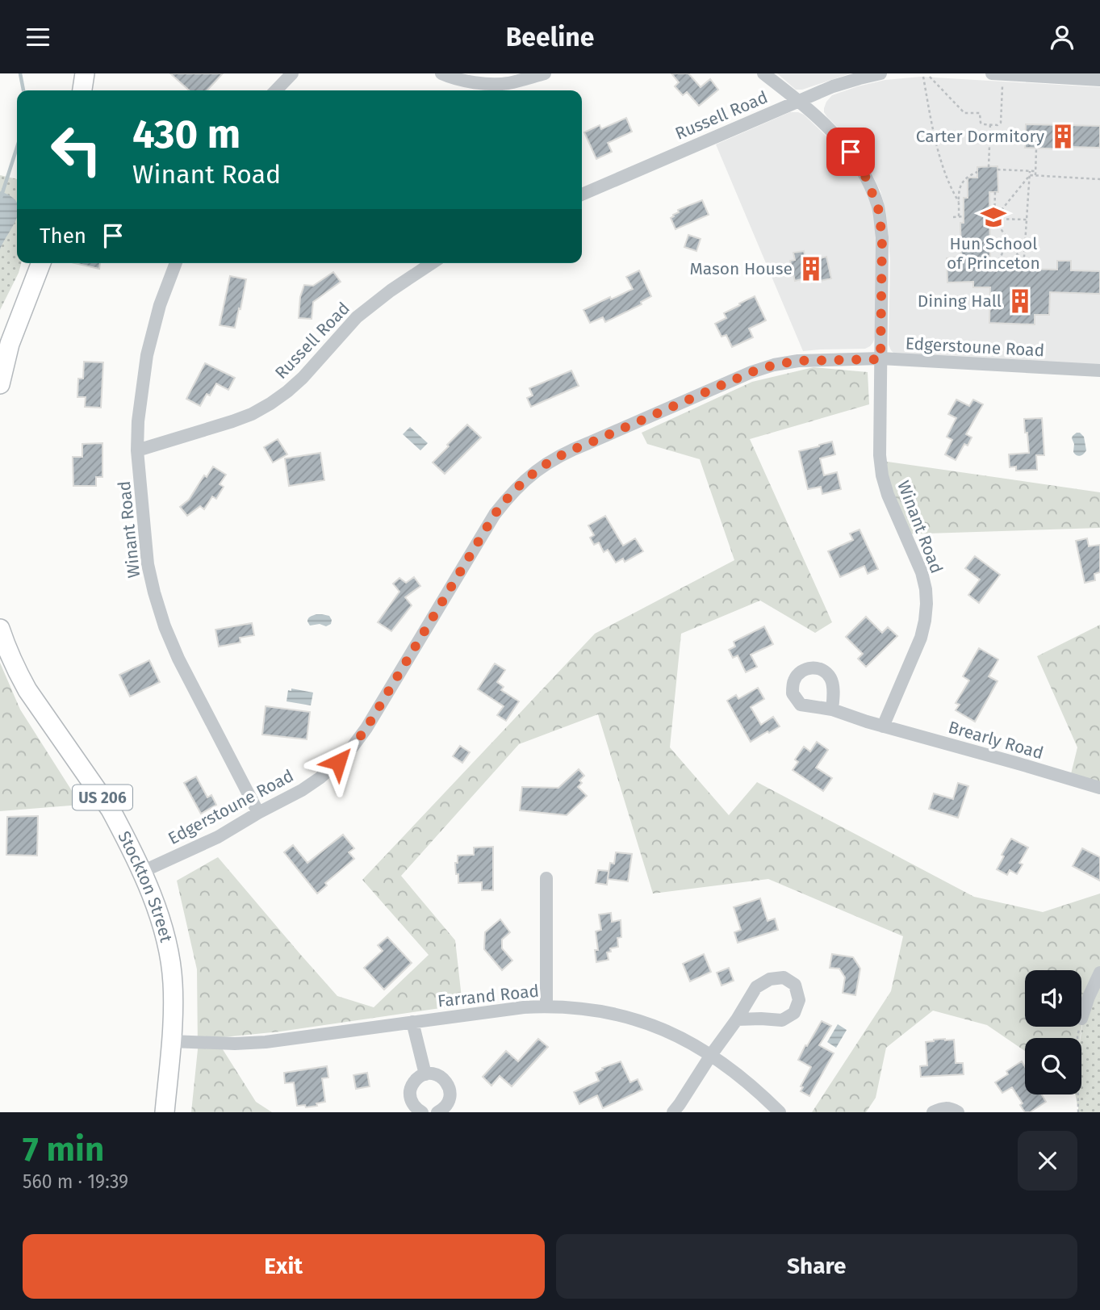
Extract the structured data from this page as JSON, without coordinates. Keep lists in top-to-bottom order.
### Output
{
  "streets": {
    "highway": ["US 206", "Stockton Street"],
    "street": [
      "Russell Road",
      "Edgerstoune Road",
      "Winant Road",
      "Brearly Road",
      "Farrand Road"
    ]
  },
  "crossings": [
    ["Russell Road", "Winant Road"],
    ["Edgerstoune Road", "Winant Road"],
    ["Edgerstoune Road", "Stockton Street"],
    ["Winant Road", "Brearly Road"],
    ["Stockton Street", "Farrand Road"]
  ],
  "places": {
    "building": ["Carter Dormitory", "Mason House", "Dining Hall"],
    "school or university": ["Hun School of Princeton"]
  },
  "page": {
    "header": "Beeline",
    "turn": ["430 m", "Winant Road"],
    "then": "Then",
    "heading": ["7 min", "560 m · 19:39"],
    "buttons": ["Exit", "Share"]
  }
}
